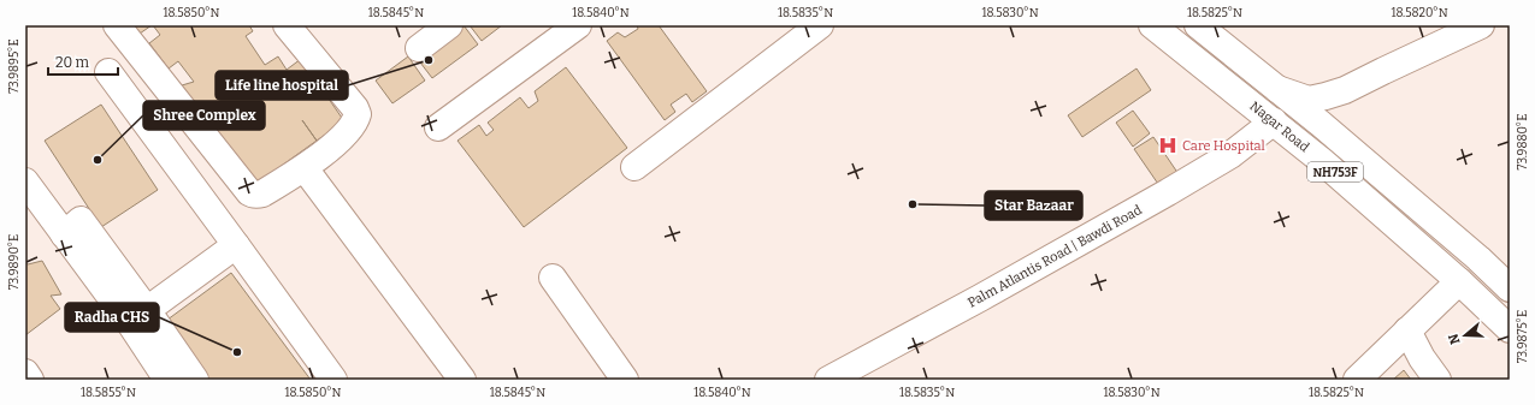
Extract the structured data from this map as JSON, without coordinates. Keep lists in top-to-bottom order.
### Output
{
  "streets": {
    "main road": ["Nagar Road", "NH753F", "Palm Atlantis Road | Bawdi Road"]
  },
  "crossings": [
    ["Nagar Road", "Palm Atlantis Road | Bawdi Road"]
  ],
  "places": {
    "other": [
      "Life line hospital",
      "Shree Complex",
      "Star Bazaar",
      "Radha CHS"
    ],
    "hospital": ["Care Hospital"]
  },
  "scale_bar": "20 m",
  "north": "left",
  "coordinates": [
    "18.5850°N",
    "18.5845°N",
    "18.5840°N",
    "18.5835°N",
    "18.5830°N",
    "18.5825°N",
    "18.5820°N",
    "73.9895°E",
    "73.9880°E",
    "73.9890°E",
    "73.9875°E",
    "18.5855°N"
  ]
}
